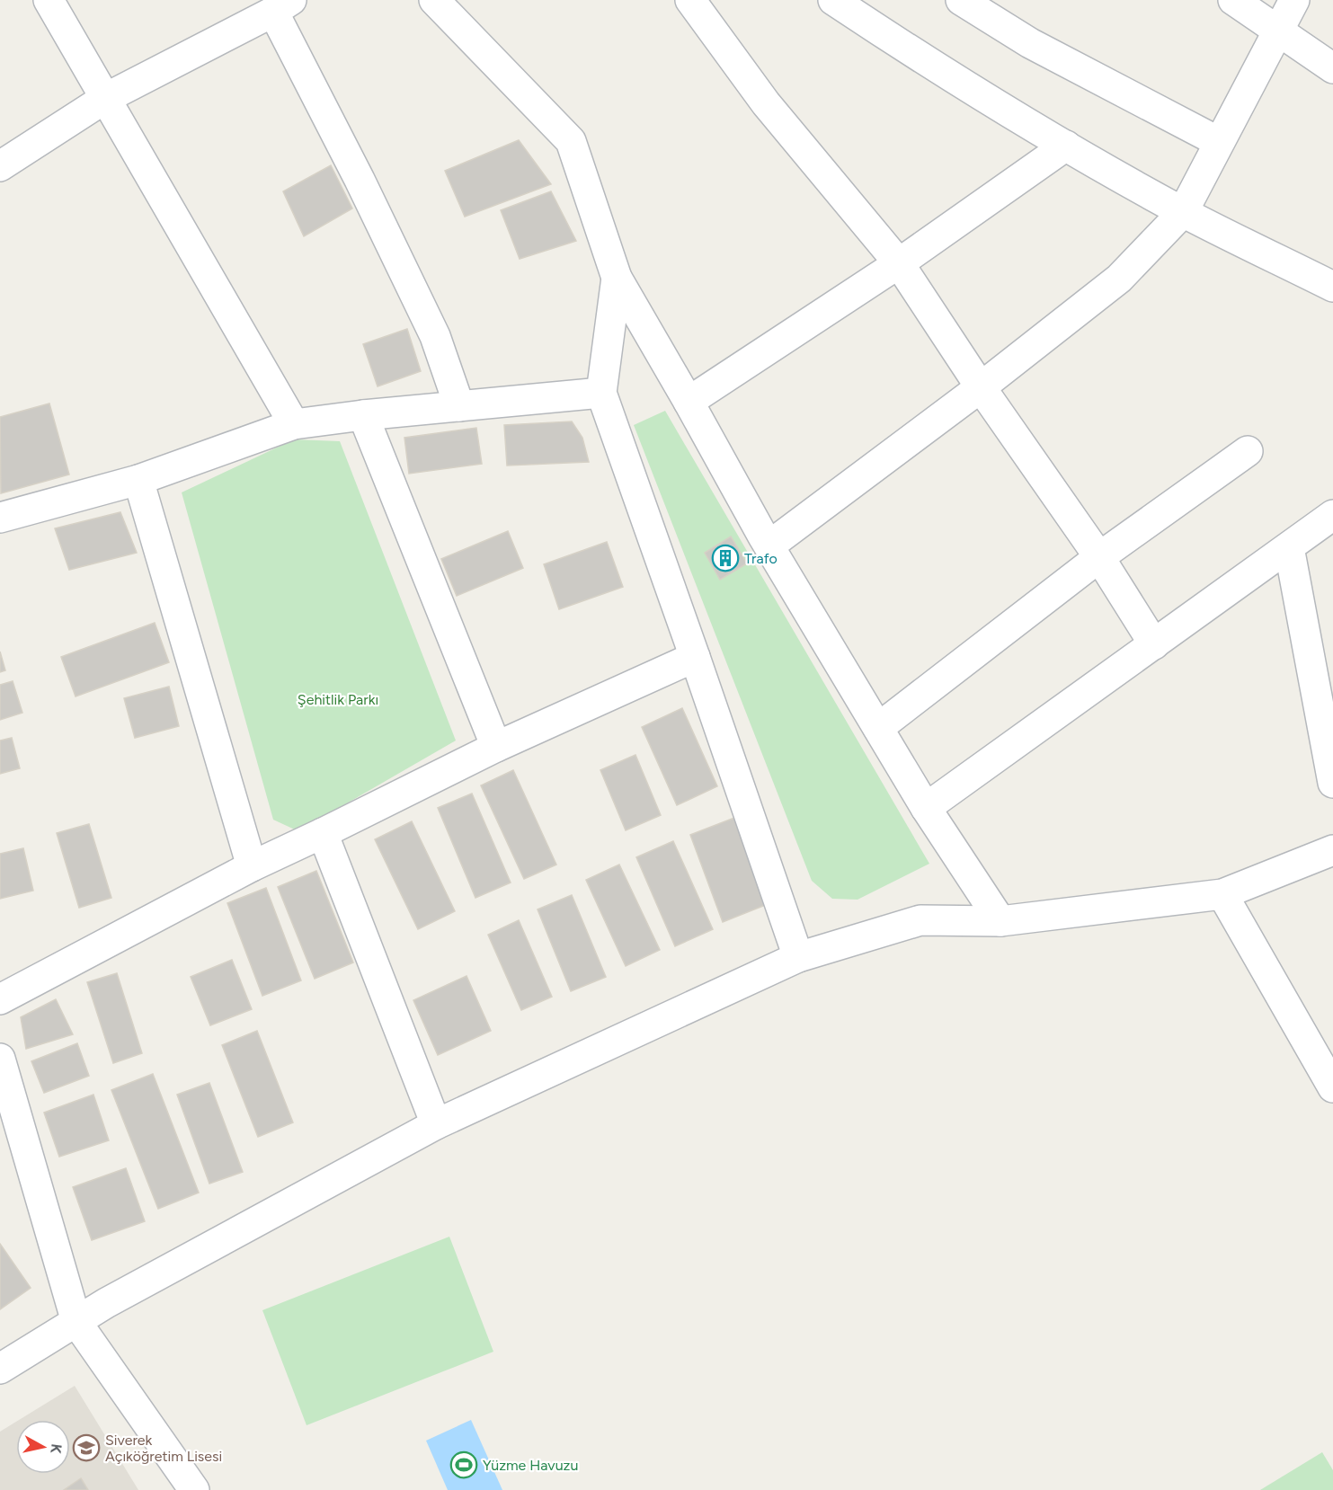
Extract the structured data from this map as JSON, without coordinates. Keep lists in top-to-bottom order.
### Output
{
  "parks": ["Şehitlik Parkı"],
  "places": {
    "building": ["Trafo"],
    "school or university": ["Siverek Açıköğretim Lisesi"],
    "sports": ["Yüzme Havuzu"]
  },
  "north": "right"
}
